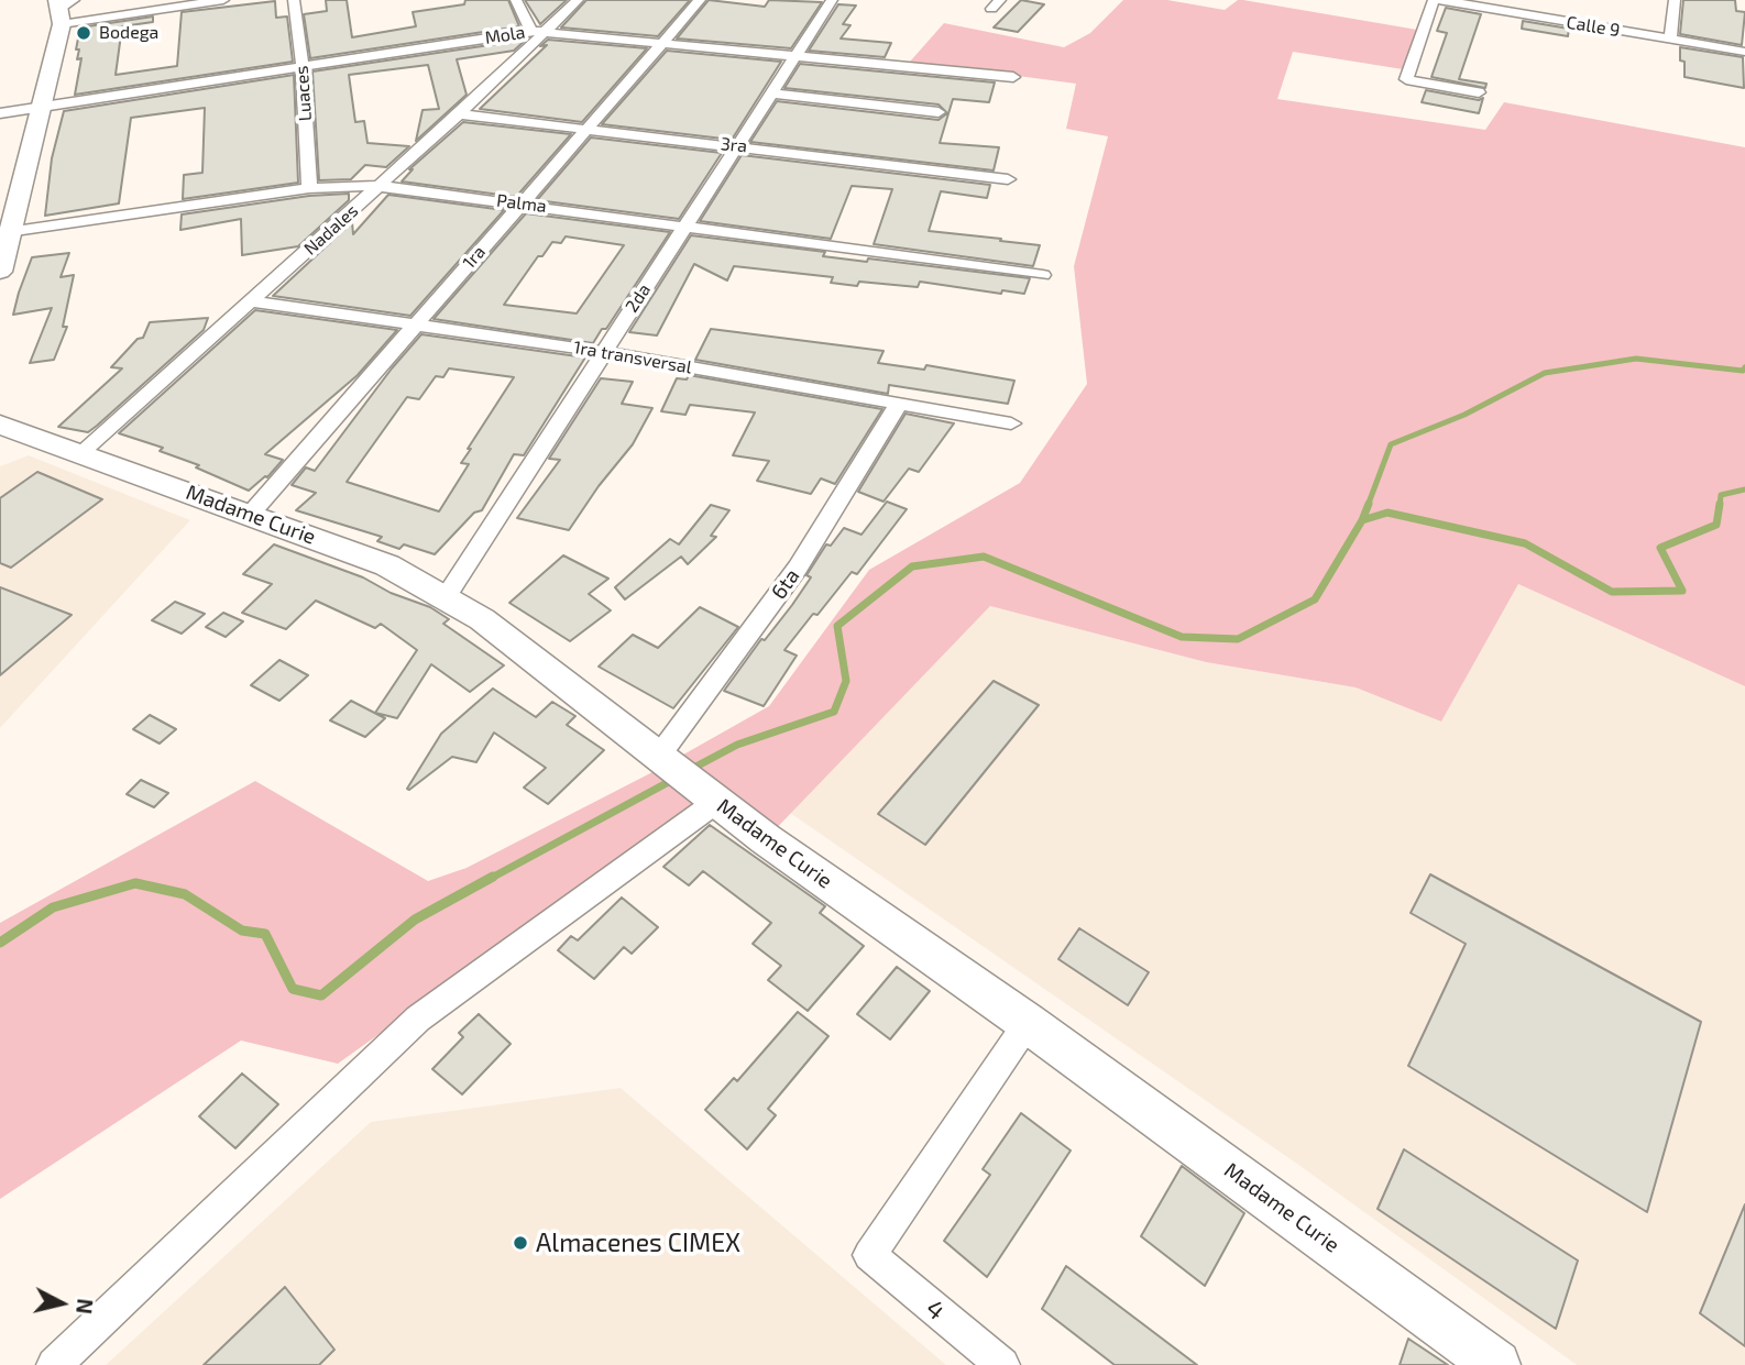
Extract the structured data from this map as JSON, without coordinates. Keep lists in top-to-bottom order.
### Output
{
  "streets": {
    "main road": ["Madame Curie"],
    "street": [
      "Calle 9",
      "Mola",
      "Luaces",
      "3ra",
      "Palma",
      "Nadales",
      "1ra",
      "2da",
      "1ra transversal",
      "6ta",
      "4"
    ]
  },
  "crossings": [
    ["Mola", "Luaces"],
    ["Mola", "Nadales"],
    ["Mola", "1ra"],
    ["Mola", "2da"],
    ["Luaces", "Palma"],
    ["3ra", "Nadales"],
    ["3ra", "1ra"],
    ["3ra", "2da"],
    ["Palma", "Nadales"],
    ["Palma", "1ra"],
    ["Palma", "2da"],
    ["Nadales", "1ra transversal"],
    ["Nadales", "Madame Curie"],
    ["1ra", "1ra transversal"],
    ["1ra", "Madame Curie"],
    ["2da", "1ra transversal"],
    ["2da", "Madame Curie"],
    ["1ra transversal", "6ta"],
    ["Madame Curie", "6ta"],
    ["Madame Curie", "4"]
  ],
  "places": ["Bodega", "Almacenes CIMEX"],
  "north": "right"
}
